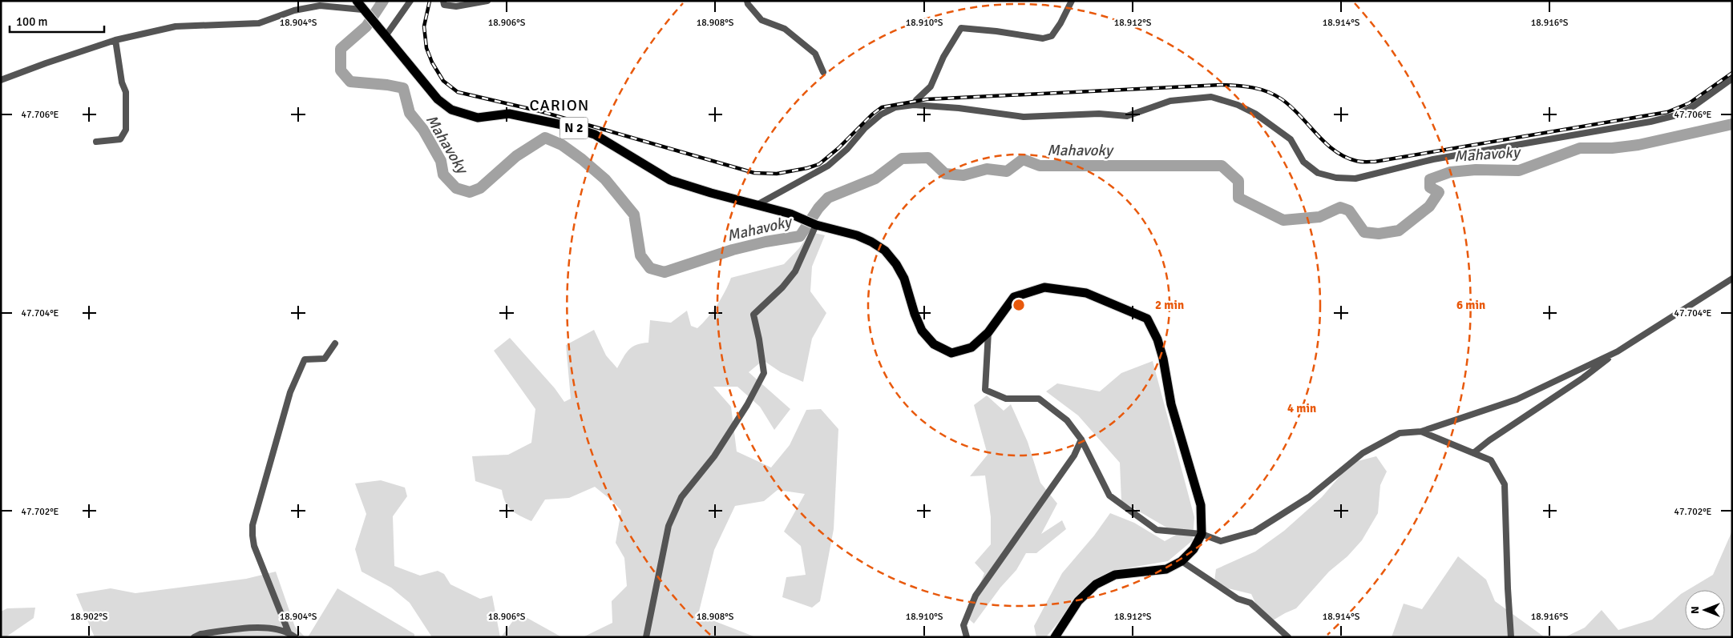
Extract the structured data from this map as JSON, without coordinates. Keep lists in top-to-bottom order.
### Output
{
  "streets": {
    "main road": ["N 2"]
  },
  "districts": ["CARION"],
  "water": ["Mahavoky"],
  "scale_bar": "100 m",
  "north": "left",
  "coordinates": [
    "18.904°S",
    "18.906°S",
    "18.908°S",
    "18.910°S",
    "18.912°S",
    "18.914°S",
    "18.916°S",
    "47.706°E",
    "47.704°E",
    "47.702°E",
    "18.902°S"
  ],
  "rings": ["2 min", "6 min", "4 min"]
}
